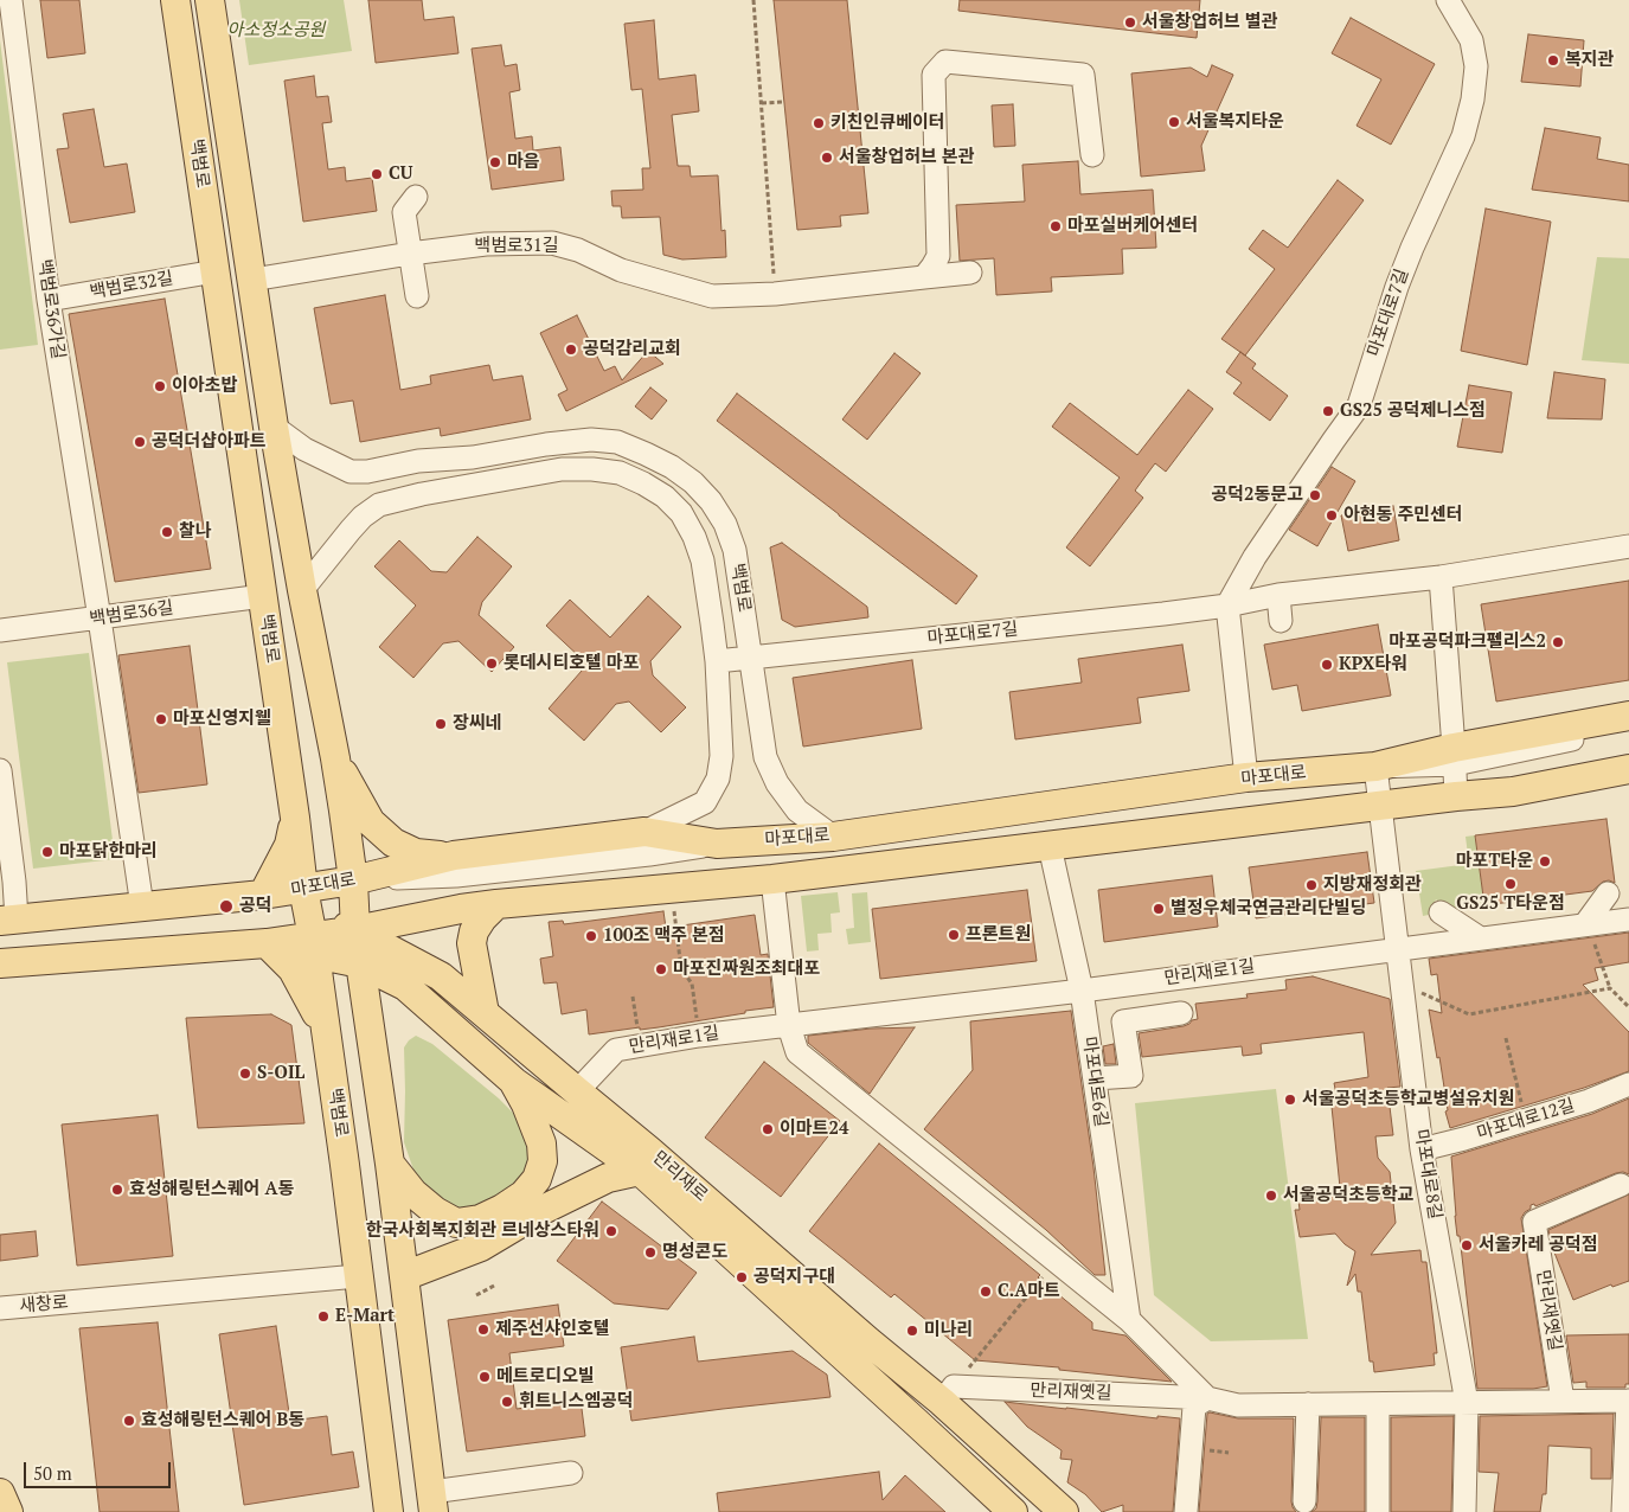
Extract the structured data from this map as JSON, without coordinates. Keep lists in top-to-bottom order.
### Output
{
  "streets": {
    "main road": ["백범로", "마포대로", "만리재로"],
    "street": [
      "백범로31길",
      "백범로32길",
      "백범로36가길",
      "마포대로7길",
      "백범로36길",
      "만리재로1길",
      "마포대로6길",
      "마포대로12길",
      "마포대로8길",
      "새창로",
      "만리재옛길"
    ]
  },
  "crossings": [
    ["백범로", "백범로31길"],
    ["백범로", "백범로32길"],
    ["백범로", "마포대로7길"],
    ["백범로", "백범로36길"],
    ["백범로", "마포대로"],
    ["백범로", "만리재로"],
    ["백범로", "새창로"],
    ["백범로32길", "백범로36가길"],
    ["백범로36가길", "백범로36길"],
    ["마포대로", "마포대로6길"],
    ["마포대로", "마포대로8길"],
    ["마포대로", "만리재로"],
    ["만리재로1길", "마포대로6길"],
    ["만리재로1길", "마포대로8길"],
    ["만리재로1길", "만리재로"],
    ["마포대로12길", "마포대로8길"],
    ["마포대로8길", "만리재옛길"],
    ["만리재로", "만리재옛길"]
  ],
  "parks": ["아소정소공원"],
  "places": [
    "서울창업허브 별관",
    "복지관",
    "서울복지타운",
    "키친인큐베이터",
    "서울창업허브 본관",
    "마음",
    "CU",
    "마포실버케어센터",
    "공덕감리교회",
    "이아초밥",
    "GS25 공덕제니스점",
    "공덕더샵아파트",
    "공덕2동문고",
    "아현동 주민센터",
    "찰나",
    "마포공덕파크펠리스2",
    "롯데시티호텔 마포",
    "KPX타워",
    "마포신영지웰",
    "장씨네",
    "마포닭한마리",
    "마포T타운",
    "GS25 T타운점",
    "지방재정회관",
    "공덕",
    "별정우체국연금관리단빌딩",
    "프론트원",
    "100조 맥주 본점",
    "마포진짜원조최대포",
    "S-OIL",
    "서울공덕초등학교병설유치원",
    "이마트24",
    "효성해링턴스퀘어 A동",
    "서울공덕초등학교",
    "한국사회복지회관 르네상스타워",
    "서울카레 공덕점",
    "명성콘도",
    "공덕지구대",
    "C.A마트",
    "E-Mart",
    "제주선샤인호텔",
    "미나리",
    "메트로디오빌",
    "휘트니스엠공덕",
    "효성해링턴스퀘어 B동"
  ],
  "scale_bar": "50 m"
}
